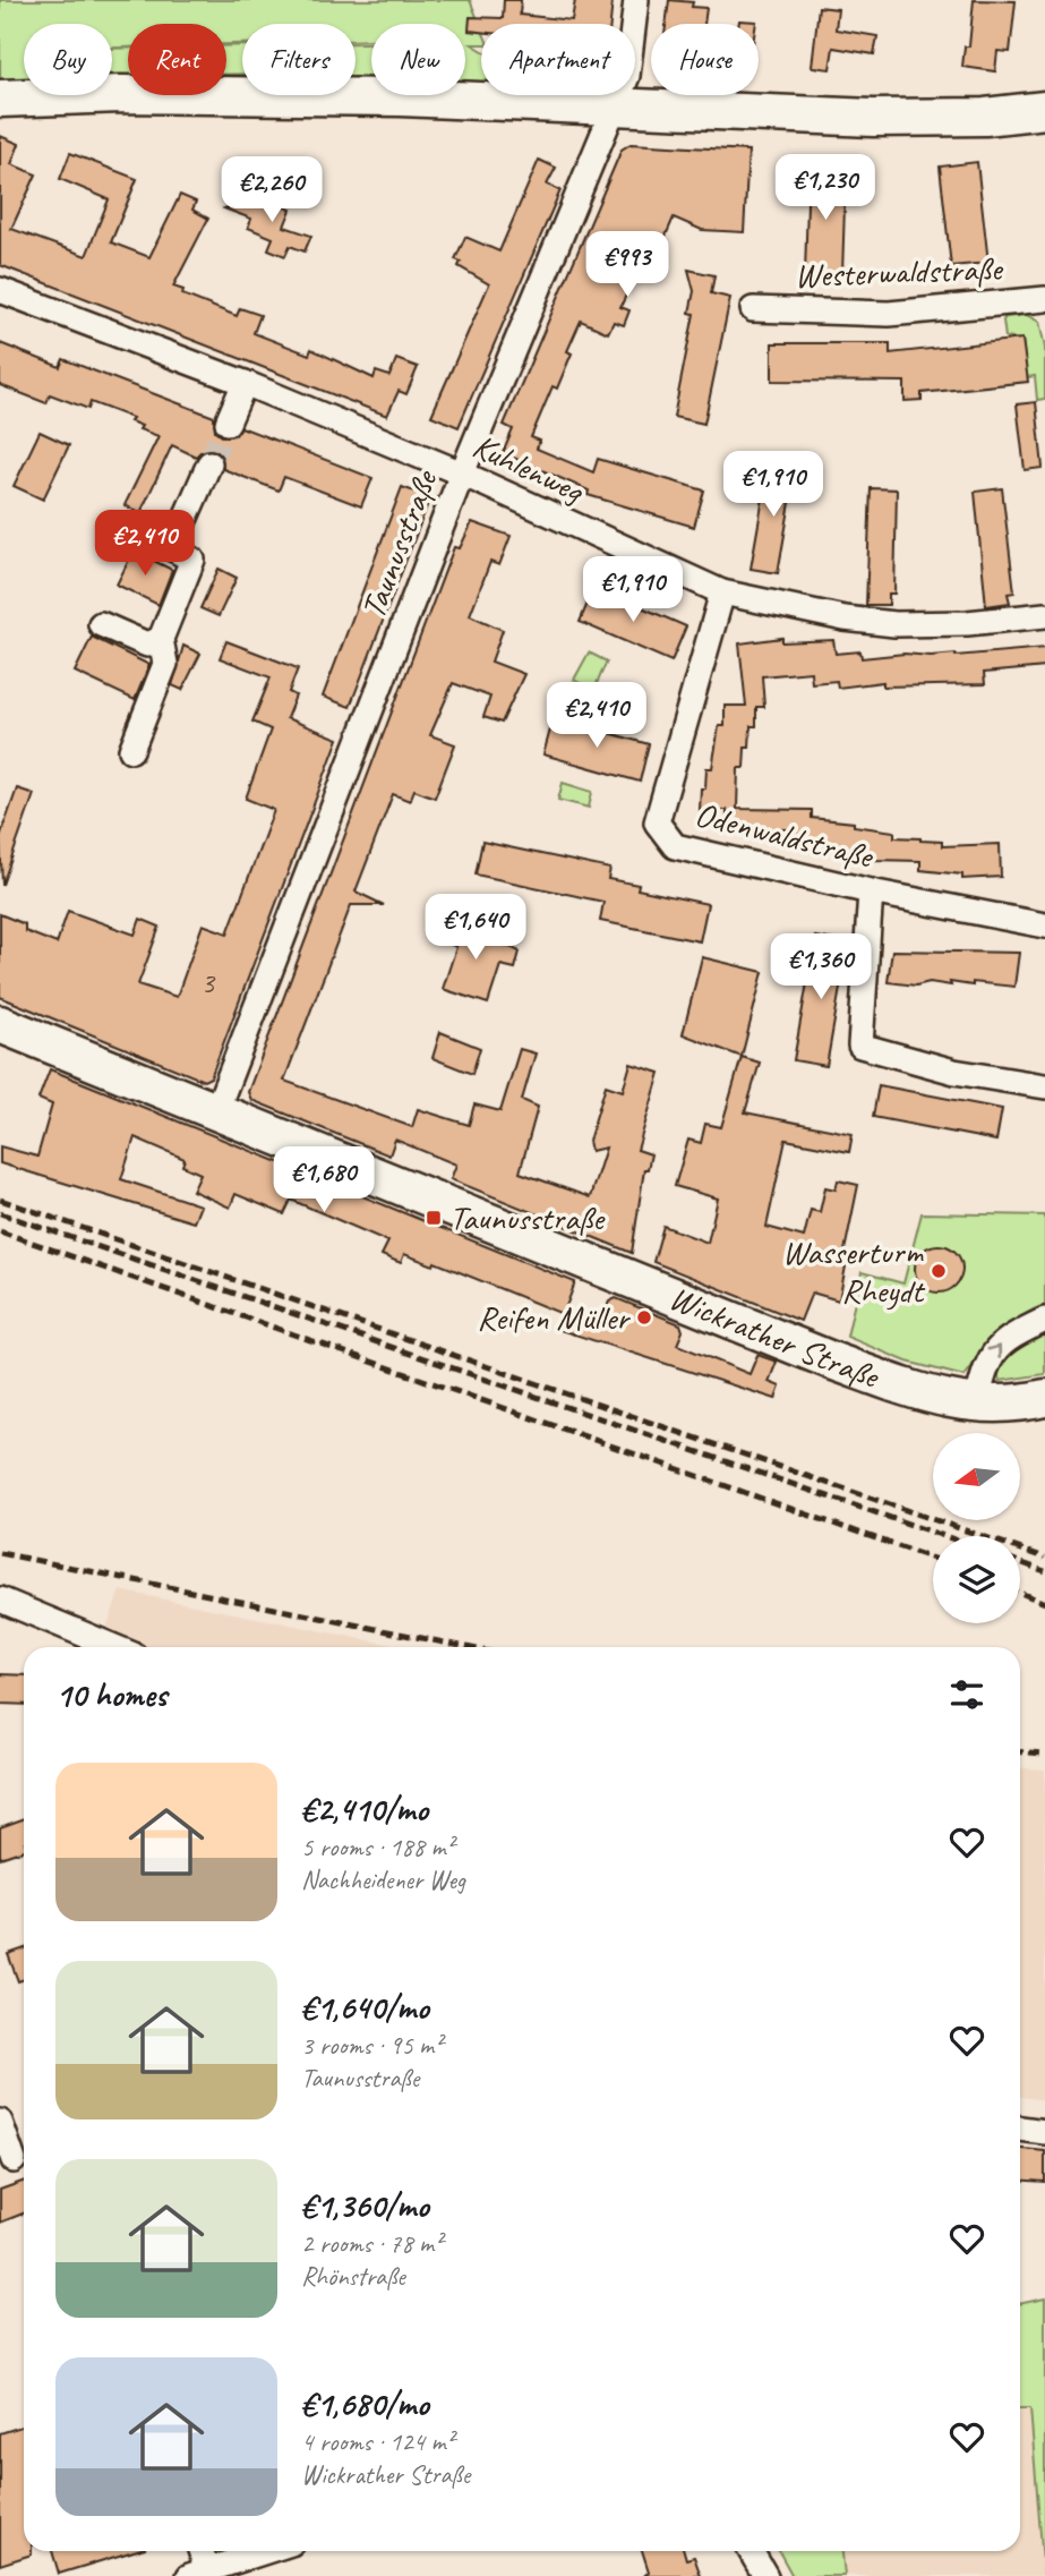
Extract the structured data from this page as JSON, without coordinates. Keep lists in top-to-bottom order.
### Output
{
  "streets": {
    "main road": ["Wickrather Straße"],
    "street": [
      "Westerwaldstraße",
      "Kuhlenweg",
      "Taunusstraße",
      "Odenwaldstraße"
    ]
  },
  "crossings": [
    ["Kuhlenweg", "Taunusstraße"],
    ["Kuhlenweg", "Odenwaldstraße"],
    ["Taunusstraße", "Wickrather Straße"]
  ],
  "places": {
    "transit": ["Taunusstraße"],
    "other": ["Wasserturm Rheydt", "Reifen Müller"]
  },
  "house_numbers": ["3"],
  "north": "left",
  "page": {
    "chip": [
      "Buy",
      "Rent",
      "Filters",
      "New",
      "Apartment",
      "House"
    ],
    "price": [
      "€1,230",
      "€2,260",
      "€993",
      "€1,910",
      "€2,410",
      "€1,910",
      "€2,410",
      "€1,640",
      "€1,360",
      "€1,680"
    ],
    "heading": "10 homes",
    "list": [
      {
        "name": "€2,410/mo",
        "note": "5 rooms · 188 m² · Nachheidener Weg"
      },
      {
        "name": "€1,640/mo",
        "note": "3 rooms · 95 m² · Taunusstraße"
      },
      {
        "name": "€1,360/mo",
        "note": "2 rooms · 78 m² · Rhönstraße"
      },
      {
        "name": "€1,680/mo",
        "note": "4 rooms · 124 m² · Wickrather Straße"
      }
    ]
  }
}
